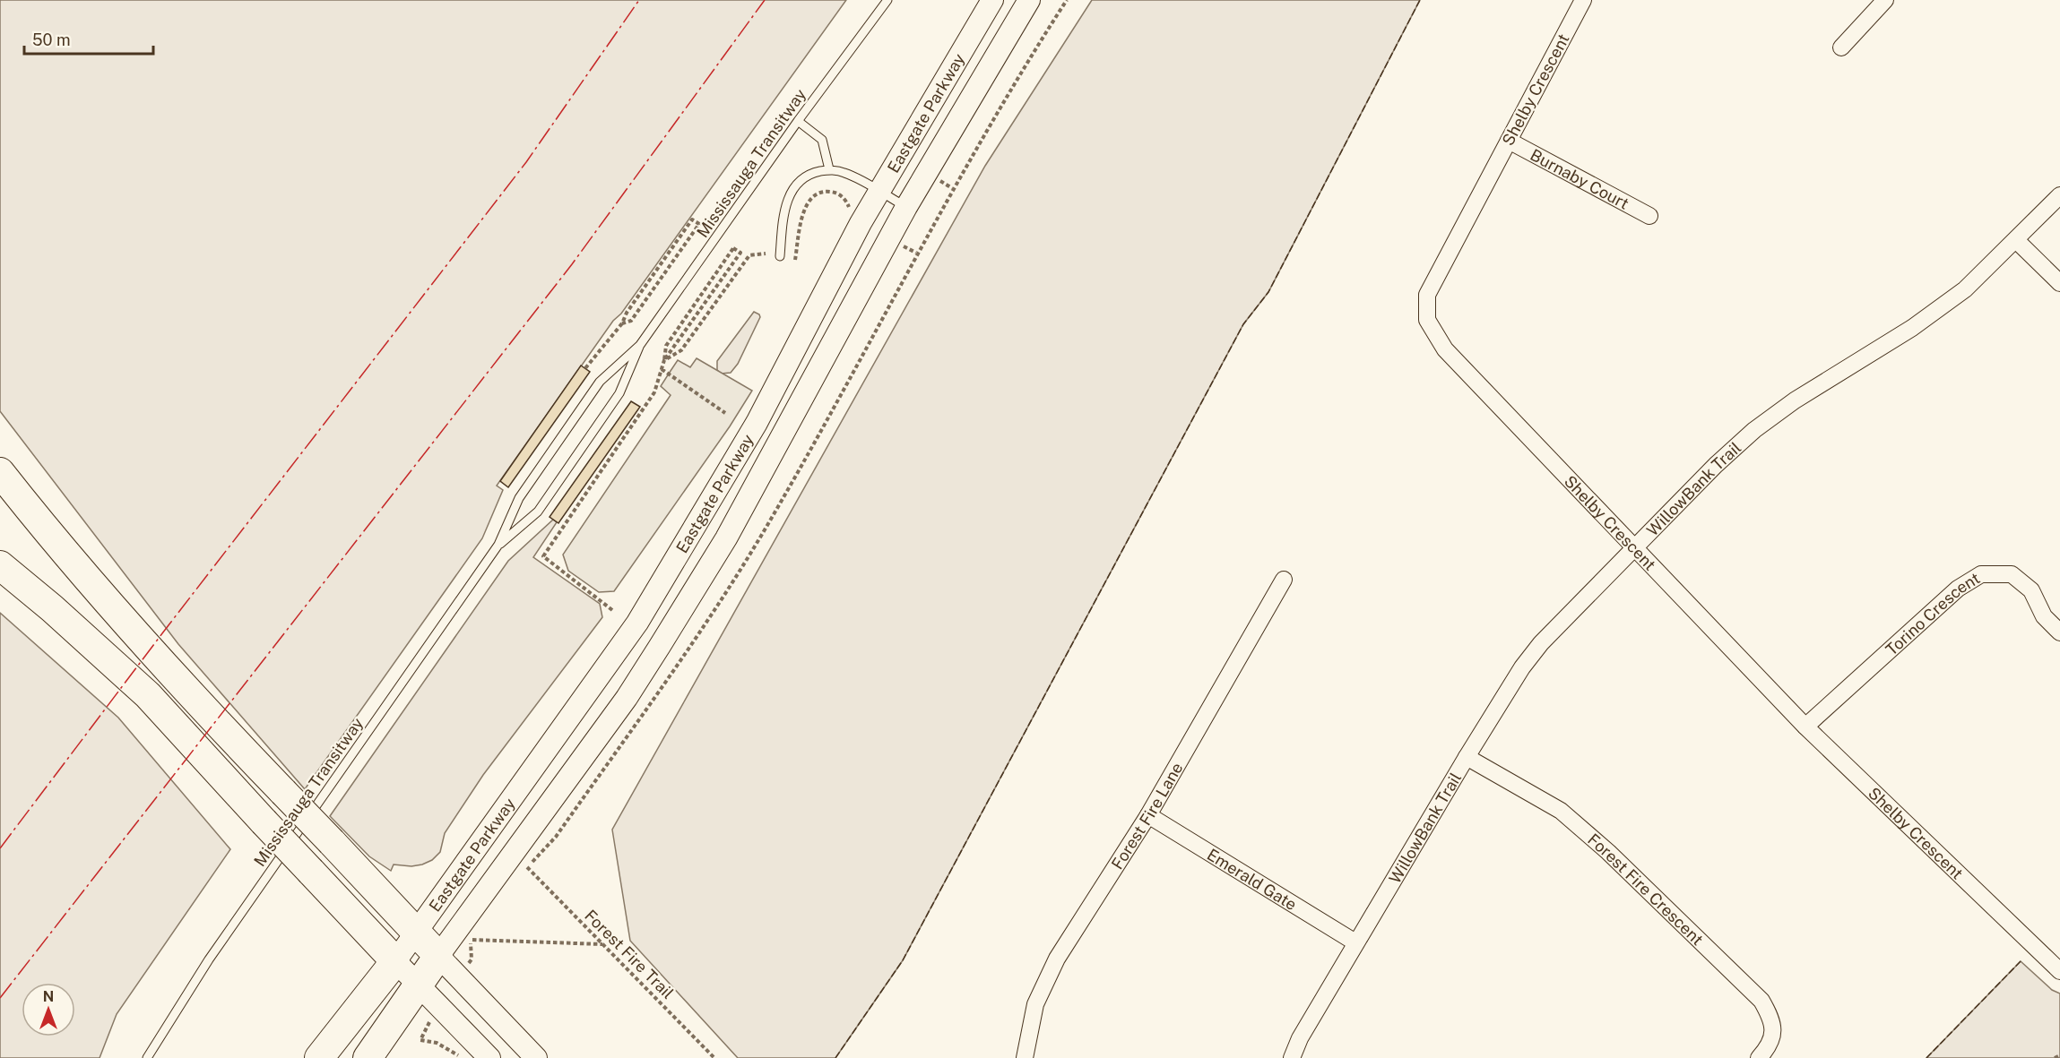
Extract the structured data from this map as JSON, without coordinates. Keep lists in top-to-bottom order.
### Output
{
  "streets": {
    "main road": ["Eastgate Parkway"],
    "street": [
      "Shelby Crescent",
      "Burnaby Court",
      "WillowBank Trail",
      "Torino Crescent",
      "Forest Fire Lane",
      "Emerald Gate",
      "Forest Fire Crescent"
    ],
    "lane": ["Mississauga Transitway"],
    "path": ["Forest Fire Trail"]
  },
  "crossings": [
    ["Shelby Crescent", "Burnaby Court"],
    ["Shelby Crescent", "WillowBank Trail"],
    ["Shelby Crescent", "Torino Crescent"],
    ["WillowBank Trail", "Emerald Gate"],
    ["WillowBank Trail", "Forest Fire Crescent"],
    ["Forest Fire Lane", "Emerald Gate"]
  ],
  "scale_bar": "50 m",
  "north": "top"
}
